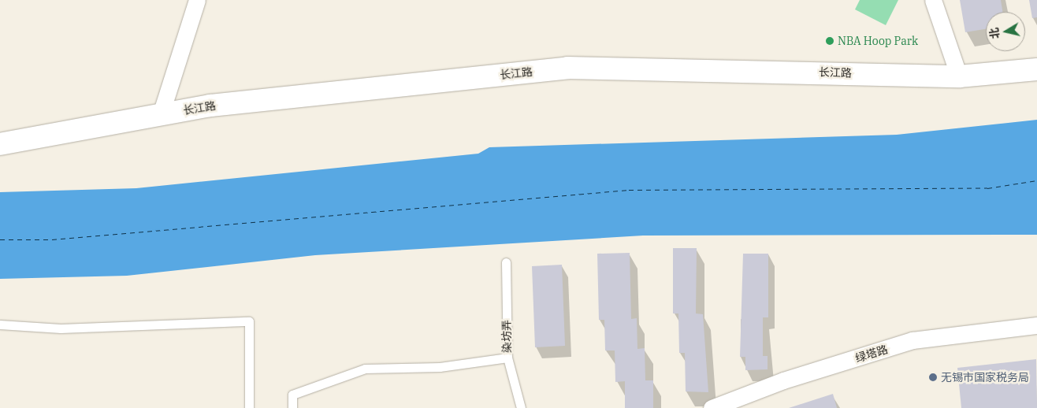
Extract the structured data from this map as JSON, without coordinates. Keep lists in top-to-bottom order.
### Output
{
  "streets": {
    "street": ["长江路", "绿塔路"],
    "lane": ["染坊弄"]
  },
  "places": ["NBA Hoop Park", "无锡市国家税务局"],
  "north": "left"
}
